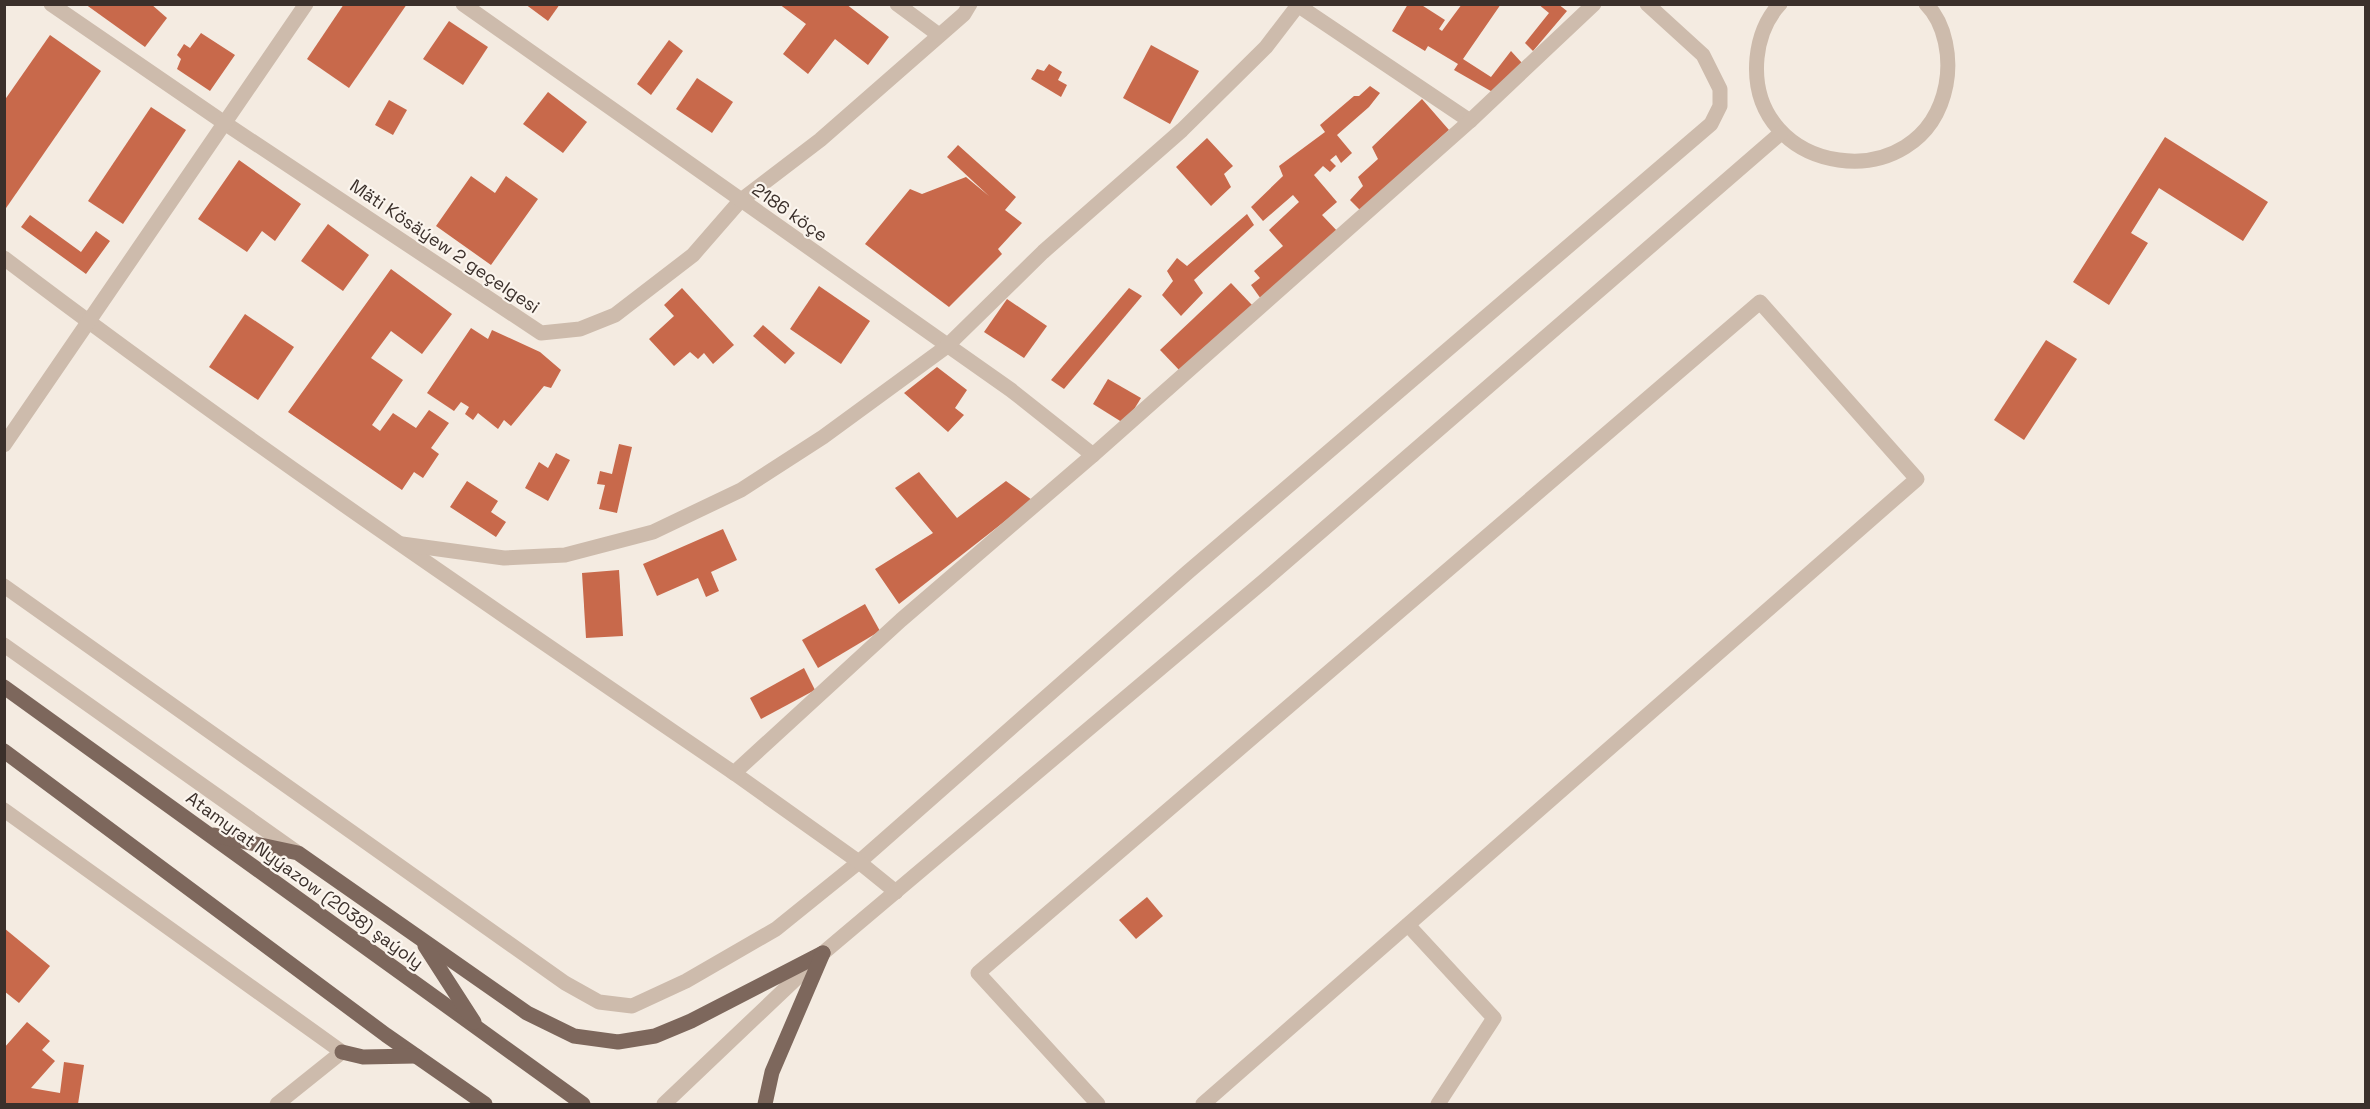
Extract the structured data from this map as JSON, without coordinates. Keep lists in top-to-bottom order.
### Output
{
  "streets": {
    "main road": ["Atamyrat Nyýazow (2038) şaýoly"],
    "street": ["2186 köçe", "Mäti Kösäýew 2 geçelgesi"]
  },
  "crossings": [
    ["2186 köçe", "Mäti Kösäýew 2 geçelgesi"]
  ]
}
